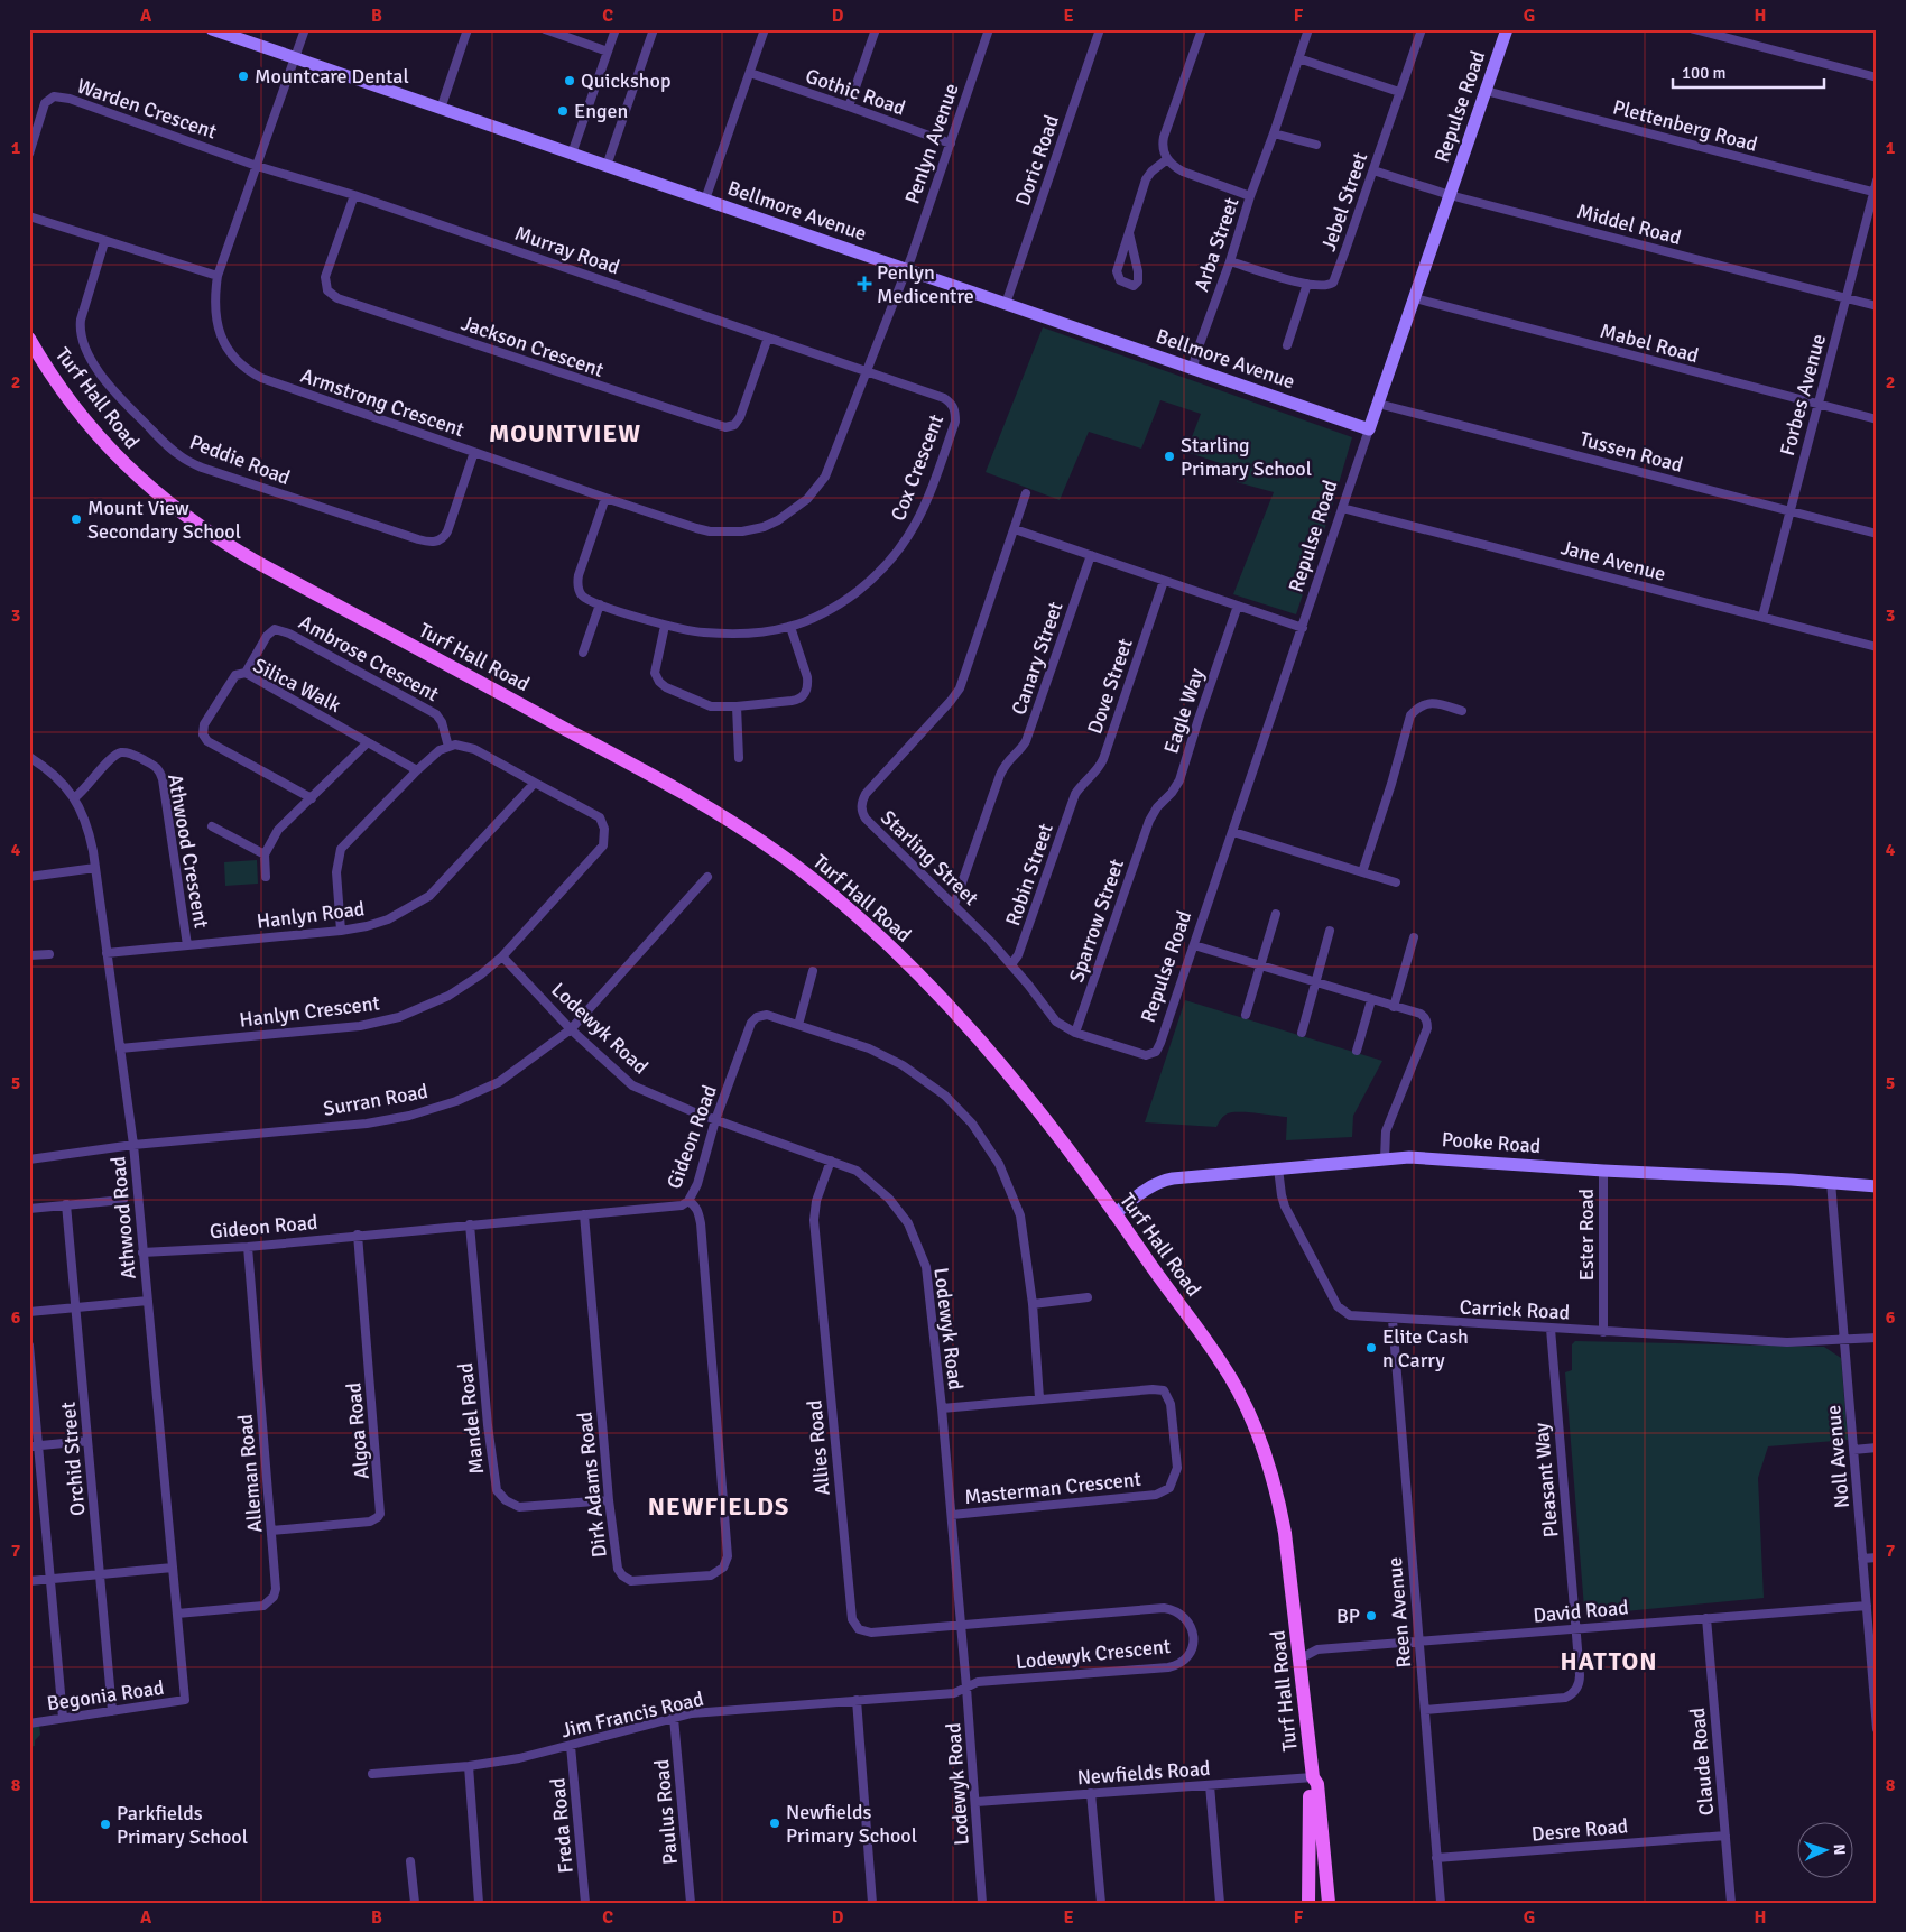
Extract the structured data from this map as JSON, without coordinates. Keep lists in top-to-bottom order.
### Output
{
  "streets": {
    "main road": ["Turf Hall Road"],
    "street": [
      "Gothic Road",
      "Repulse Road",
      "Warden Crescent",
      "Plettenberg Road",
      "Penlyn Avenue",
      "Doric Road",
      "Jebel Street",
      "Bellmore Avenue",
      "Middel Road",
      "Arba Street",
      "Murray Road",
      "Mabel Road",
      "Jackson Crescent",
      "Forbes Avenue",
      "Armstrong Crescent",
      "Tussen Road",
      "Peddie Road",
      "Cox Crescent",
      "Jane Avenue",
      "Ambrose Crescent",
      "Canary Street",
      "Silica Walk",
      "Dove Street",
      "Eagle Way",
      "Athwood Crescent",
      "Starling Street",
      "Robin Street",
      "Hanlyn Road",
      "Sparrow Street",
      "Hanlyn Crescent",
      "Lodewyk Road",
      "Surran Road",
      "Gideon Road",
      "Pooke Road",
      "Athwood Road",
      "Ester Road",
      "Carrick Road",
      "Mandel Road",
      "Algoa Road",
      "Allies Road",
      "Noll Avenue",
      "Orchid Street",
      "Alleman Road",
      "Pleasant Way",
      "Dirk Adams Road",
      "Masterman Crescent",
      "David Road",
      "Reen Avenue",
      "Lodewyk Crescent",
      "Begonia Road",
      "Jim Francis Road",
      "Claude Road",
      "Newfields Road",
      "Paulus Road",
      "Freda Road",
      "Desre Road"
    ]
  },
  "crossings": [
    ["Gothic Road", "Penlyn Avenue"],
    ["Repulse Road", "Plettenberg Road"],
    ["Repulse Road", "Bellmore Avenue"],
    ["Repulse Road", "Middel Road"],
    ["Repulse Road", "Mabel Road"],
    ["Repulse Road", "Tussen Road"],
    ["Repulse Road", "Jane Avenue"],
    ["Repulse Road", "Starling Street"],
    ["Warden Crescent", "Murray Road"],
    ["Warden Crescent", "Armstrong Crescent"],
    ["Plettenberg Road", "Forbes Avenue"],
    ["Penlyn Avenue", "Bellmore Avenue"],
    ["Penlyn Avenue", "Armstrong Crescent"],
    ["Doric Road", "Bellmore Avenue"],
    ["Jebel Street", "Middel Road"],
    ["Jebel Street", "Arba Street"],
    ["Bellmore Avenue", "Arba Street"],
    ["Bellmore Avenue", "Armstrong Crescent"],
    ["Middel Road", "Forbes Avenue"],
    ["Murray Road", "Jackson Crescent"],
    ["Murray Road", "Armstrong Crescent"],
    ["Murray Road", "Cox Crescent"],
    ["Mabel Road", "Forbes Avenue"],
    ["Forbes Avenue", "Tussen Road"],
    ["Forbes Avenue", "Jane Avenue"],
    ["Turf Hall Road", "Pooke Road"],
    ["Turf Hall Road", "David Road"],
    ["Turf Hall Road", "Newfields Road"],
    ["Armstrong Crescent", "Peddie Road"],
    ["Armstrong Crescent", "Cox Crescent"],
    ["Ambrose Crescent", "Silica Walk"],
    ["Canary Street", "Starling Street"],
    ["Dove Street", "Robin Street"],
    ["Eagle Way", "Sparrow Street"],
    ["Athwood Crescent", "Hanlyn Road"],
    ["Athwood Crescent", "Athwood Road"],
    ["Starling Street", "Robin Street"],
    ["Starling Street", "Sparrow Street"],
    ["Hanlyn Road", "Hanlyn Crescent"],
    ["Hanlyn Road", "Athwood Road"],
    ["Hanlyn Crescent", "Lodewyk Road"],
    ["Hanlyn Crescent", "Athwood Road"],
    ["Lodewyk Road", "Surran Road"],
    ["Lodewyk Road", "Gideon Road"],
    ["Lodewyk Road", "Allies Road"],
    ["Lodewyk Road", "Masterman Crescent"],
    ["Lodewyk Road", "Lodewyk Crescent"],
    ["Lodewyk Road", "Jim Francis Road"],
    ["Lodewyk Road", "Newfields Road"],
    ["Surran Road", "Athwood Road"],
    ["Gideon Road", "Athwood Road"],
    ["Gideon Road", "Mandel Road"],
    ["Gideon Road", "Algoa Road"],
    ["Gideon Road", "Alleman Road"],
    ["Gideon Road", "Dirk Adams Road"],
    ["Gideon Road", "Masterman Crescent"],
    ["Pooke Road", "Ester Road"],
    ["Pooke Road", "Carrick Road"],
    ["Pooke Road", "Noll Avenue"],
    ["Athwood Road", "Alleman Road"],
    ["Athwood Road", "Begonia Road"],
    ["Ester Road", "Carrick Road"],
    ["Carrick Road", "Noll Avenue"],
    ["Carrick Road", "Pleasant Way"],
    ["Carrick Road", "Reen Avenue"],
    ["Mandel Road", "Dirk Adams Road"],
    ["Algoa Road", "Alleman Road"],
    ["Allies Road", "Lodewyk Crescent"],
    ["Noll Avenue", "David Road"],
    ["Orchid Street", "Begonia Road"],
    ["Pleasant Way", "David Road"],
    ["Pleasant Way", "Reen Avenue"],
    ["David Road", "Reen Avenue"],
    ["David Road", "Claude Road"],
    ["Reen Avenue", "Desre Road"],
    ["Lodewyk Crescent", "Jim Francis Road"],
    ["Jim Francis Road", "Paulus Road"],
    ["Jim Francis Road", "Freda Road"],
    ["Claude Road", "Desre Road"]
  ],
  "districts": ["MOUNTVIEW", "NEWFIELDS", "HATTON"],
  "places": {
    "other": [
      "Mountcare Dental",
      "Quickshop",
      "Engen",
      "Starling Primary School",
      "Mount View Secondary School",
      "Elite Cash n Carry",
      "BP",
      "Newfields Primary School",
      "Parkfields Primary School"
    ],
    "health": ["Penlyn Medicentre"]
  },
  "scale_bar": "100 m",
  "north": "right",
  "grid": {
    "columns": [
      "A",
      "B",
      "C",
      "D",
      "E",
      "F",
      "G",
      "H"
    ],
    "rows": [
      "1",
      "2",
      "3",
      "4",
      "5",
      "6",
      "7",
      "8"
    ]
  }
}
